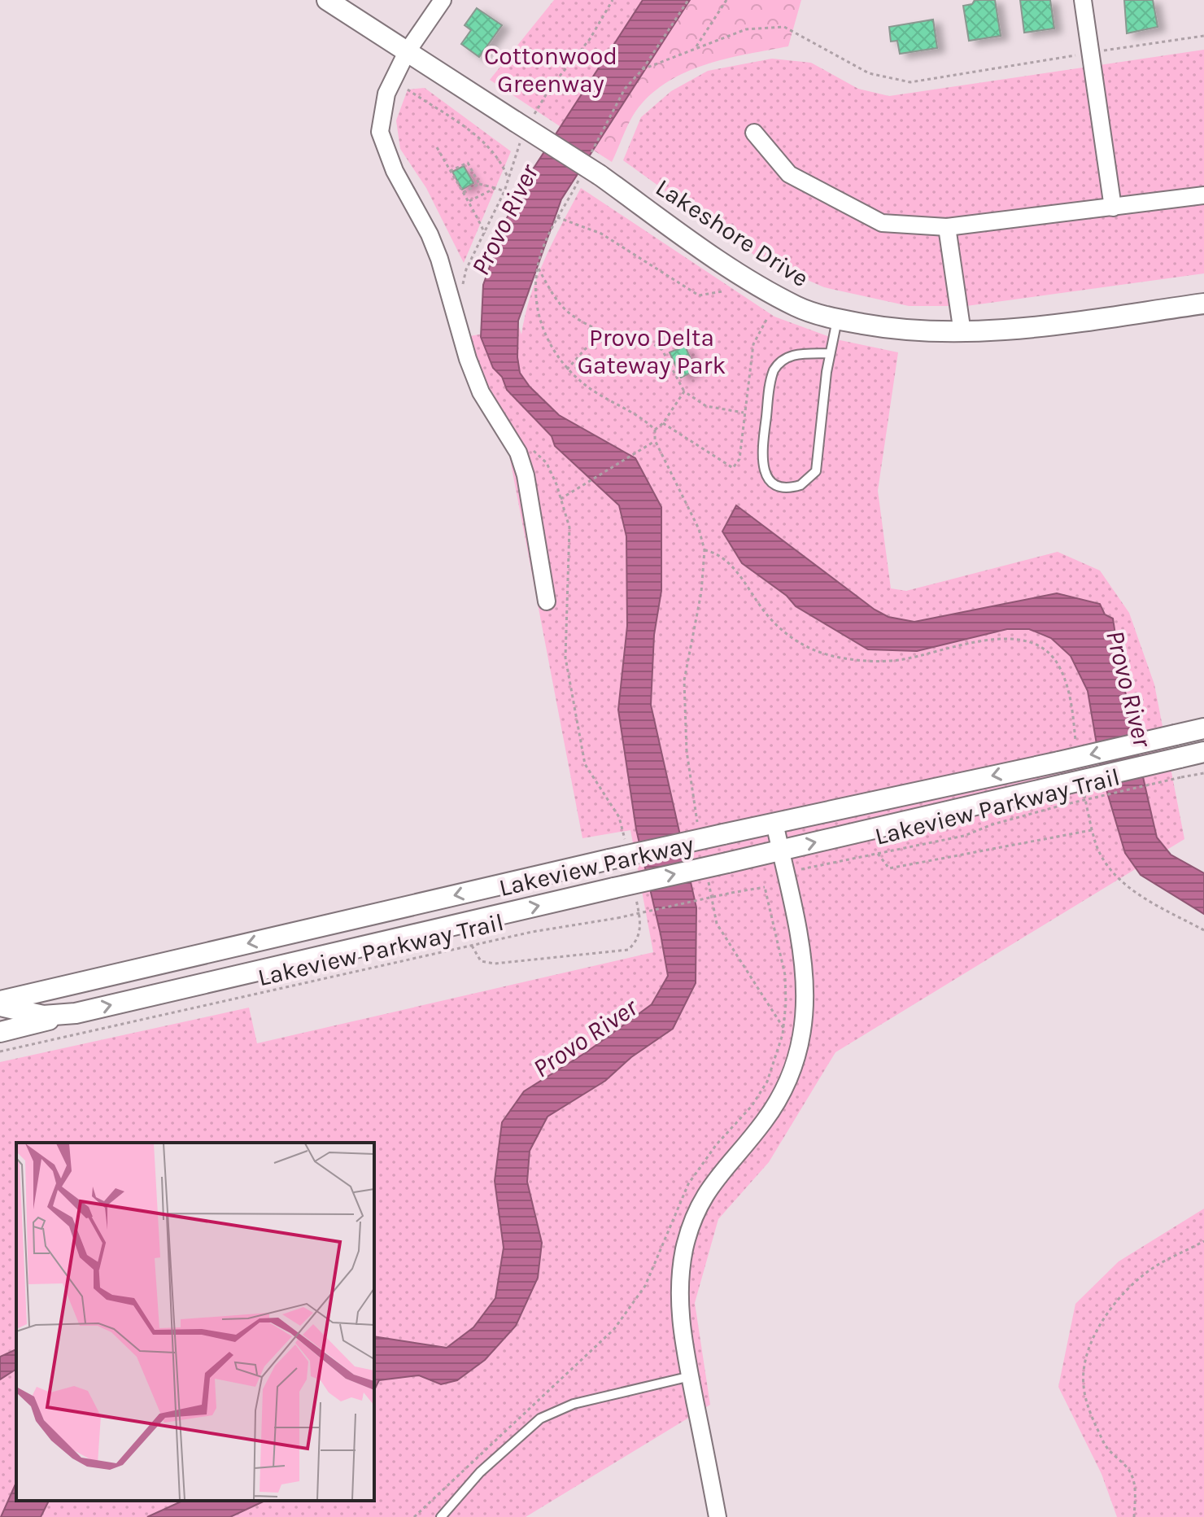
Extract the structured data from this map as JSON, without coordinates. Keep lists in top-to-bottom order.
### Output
{
  "streets": {
    "street": ["Lakeshore Drive", "Lakeview Parkway"],
    "path": ["Lakeview Parkway Trail"]
  },
  "water": ["Provo River"],
  "parks": ["Cottonwood Greenway", "Provo Delta Gateway Park"]
}
